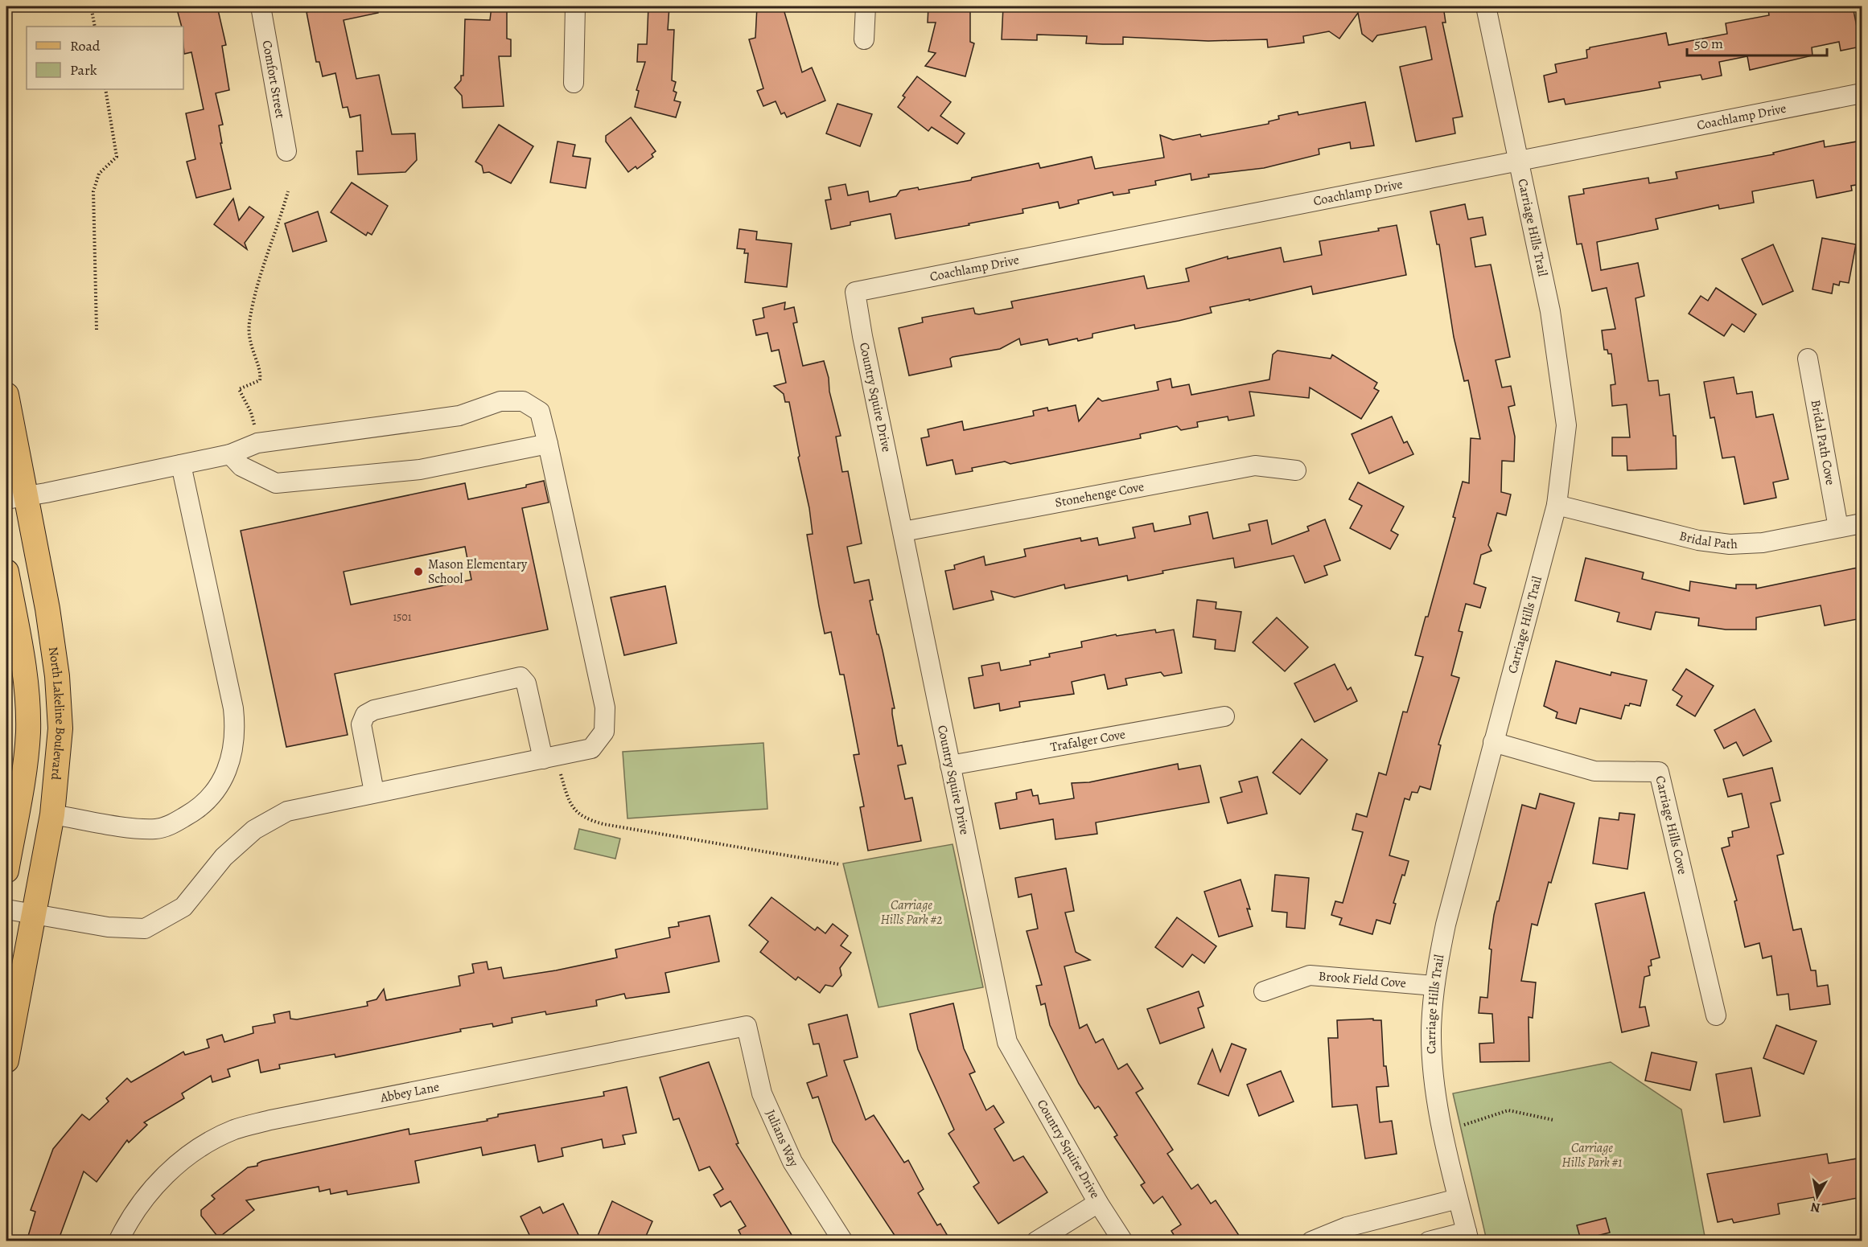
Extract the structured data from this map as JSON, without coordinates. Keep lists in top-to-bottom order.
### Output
{
  "streets": {
    "main road": ["North Lakeline Boulevard"],
    "street": [
      "Comfort Street",
      "Coachlamp Drive",
      "Carriage Hills Trail",
      "Country Squire Drive",
      "Bridal Path Cove",
      "Stonehenge Cove",
      "Bridal Path",
      "Trafalger Cove",
      "Carriage Hills Cove",
      "Brook Field Cove",
      "Abbey Lane",
      "Julians Way"
    ]
  },
  "crossings": [
    ["Coachlamp Drive", "Carriage Hills Trail"],
    ["Coachlamp Drive", "Country Squire Drive"],
    ["Carriage Hills Trail", "Bridal Path"],
    ["Carriage Hills Trail", "Carriage Hills Cove"],
    ["Carriage Hills Trail", "Brook Field Cove"],
    ["Country Squire Drive", "Stonehenge Cove"],
    ["Country Squire Drive", "Trafalger Cove"],
    ["Bridal Path Cove", "Bridal Path"],
    ["Abbey Lane", "Julians Way"]
  ],
  "parks": ["Carriage Hills Park #2", "Carriage Hills Park #1"],
  "places": ["Mason Elementary School"],
  "house_numbers": ["1501"],
  "legend": ["Road", "Park"],
  "scale_bar": "50 m",
  "north": "bottom"
}
